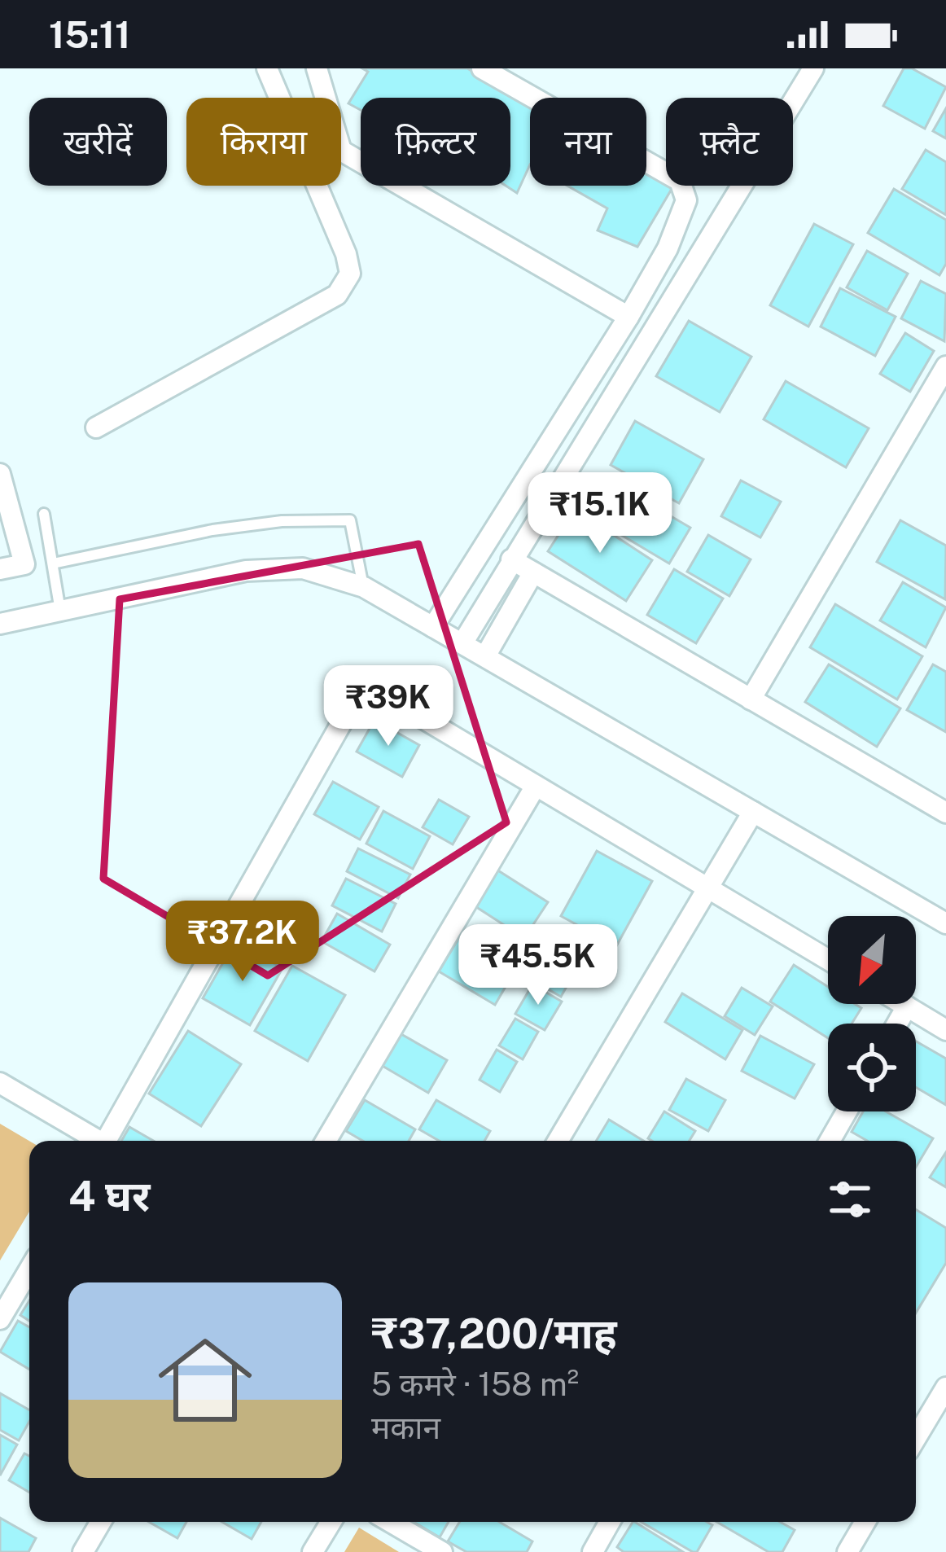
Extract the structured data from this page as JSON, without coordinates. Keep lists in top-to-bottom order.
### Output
{
  "north": "bottom left",
  "page": {
    "status": "15:11",
    "chip": [
      "खरीदें",
      "किराया",
      "फ़िल्टर",
      "नया",
      "फ़्लैट"
    ],
    "price": [
      "₹15.1K",
      "₹39K",
      "₹37.2K",
      "₹45.5K"
    ],
    "heading": "4 घर",
    "list": [
      {
        "name": "₹37,200/माह",
        "note": "5 कमरे · 158 m² · मकान"
      }
    ]
  }
}
